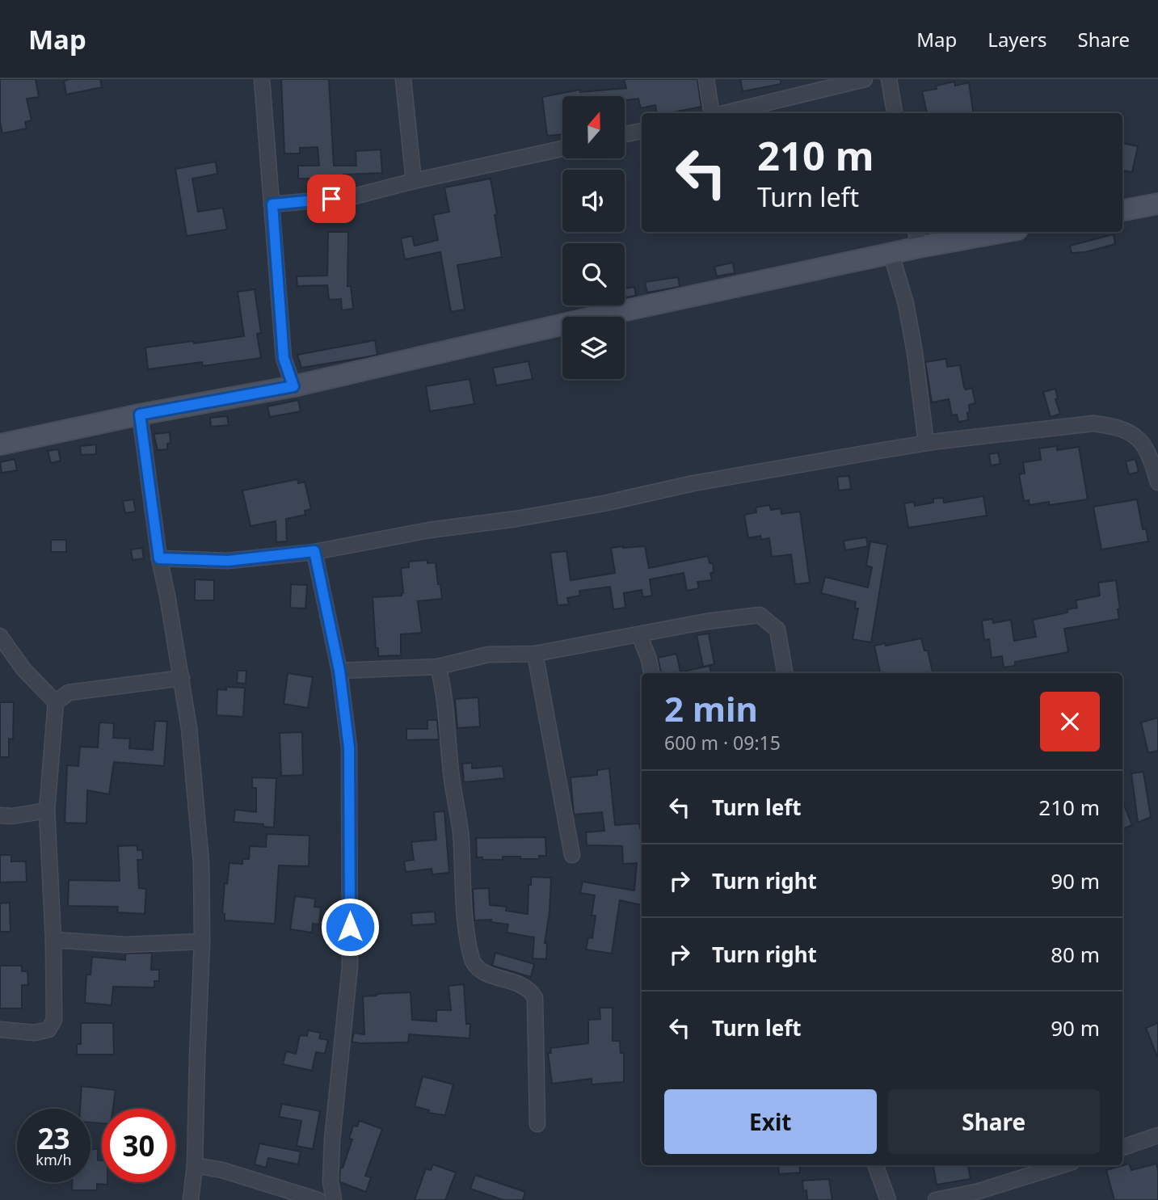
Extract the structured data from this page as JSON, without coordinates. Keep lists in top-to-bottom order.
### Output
{
  "north": "top",
  "page": {
    "header": "Map",
    "nav": ["Map", "Layers", "Share"],
    "turn": ["210 m", "Turn left"],
    "heading": ["2 min", "600 m · 09:15"],
    "list": [
      {
        "name": "Turn left",
        "value": "210 m"
      },
      {
        "name": "Turn right",
        "value": "90 m"
      },
      {
        "name": "Turn right",
        "value": "80 m"
      },
      {
        "name": "Turn left",
        "value": "90 m"
      }
    ],
    "buttons": ["Exit", "Share"],
    "speed": "23 km/h",
    "limit": "30"
  }
}
